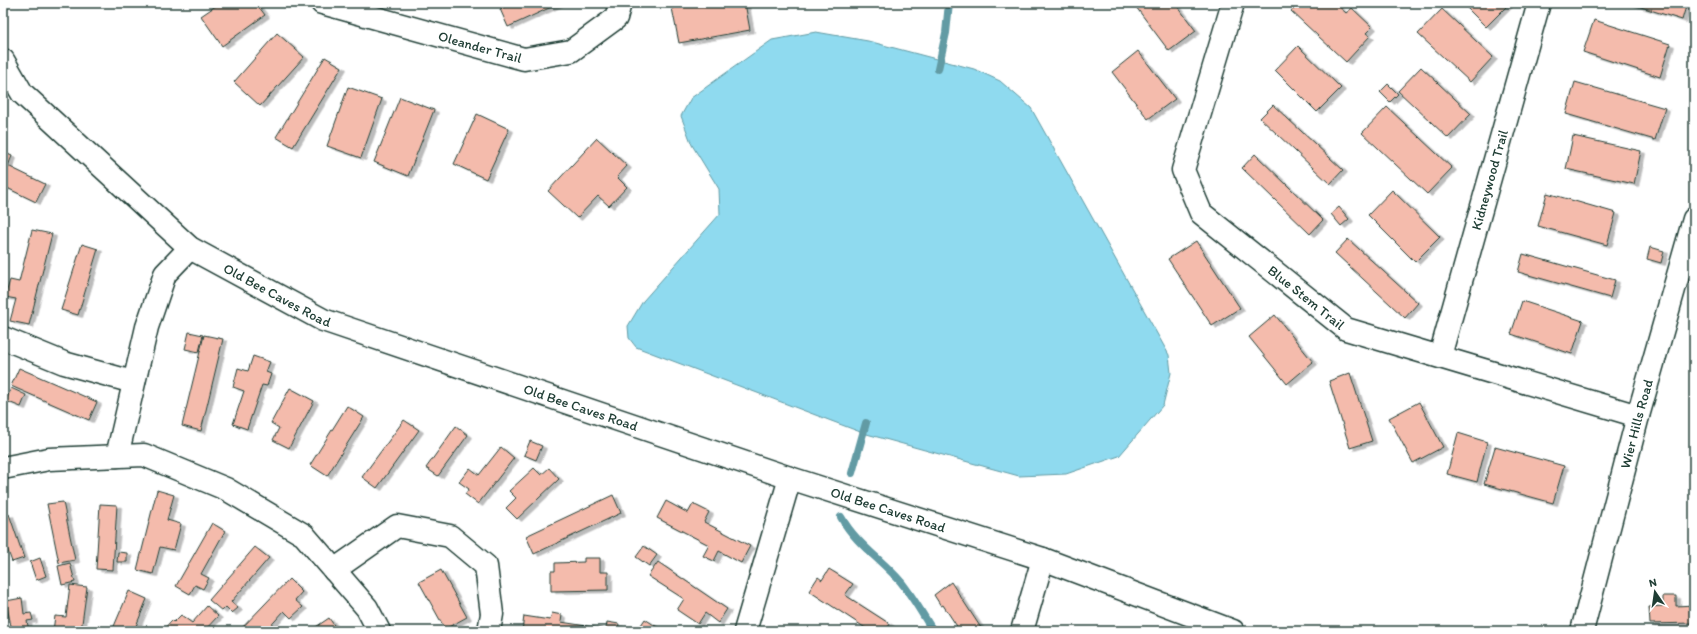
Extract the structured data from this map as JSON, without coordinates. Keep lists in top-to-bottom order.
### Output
{
  "streets": {
    "street": [
      "Oleander Trail",
      "Kidneywood Trail",
      "Old Bee Caves Road",
      "Blue Stem Trail",
      "Wier Hills Road"
    ]
  },
  "crossings": [
    ["Kidneywood Trail", "Blue Stem Trail"],
    ["Blue Stem Trail", "Wier Hills Road"]
  ],
  "north": "top"
}
